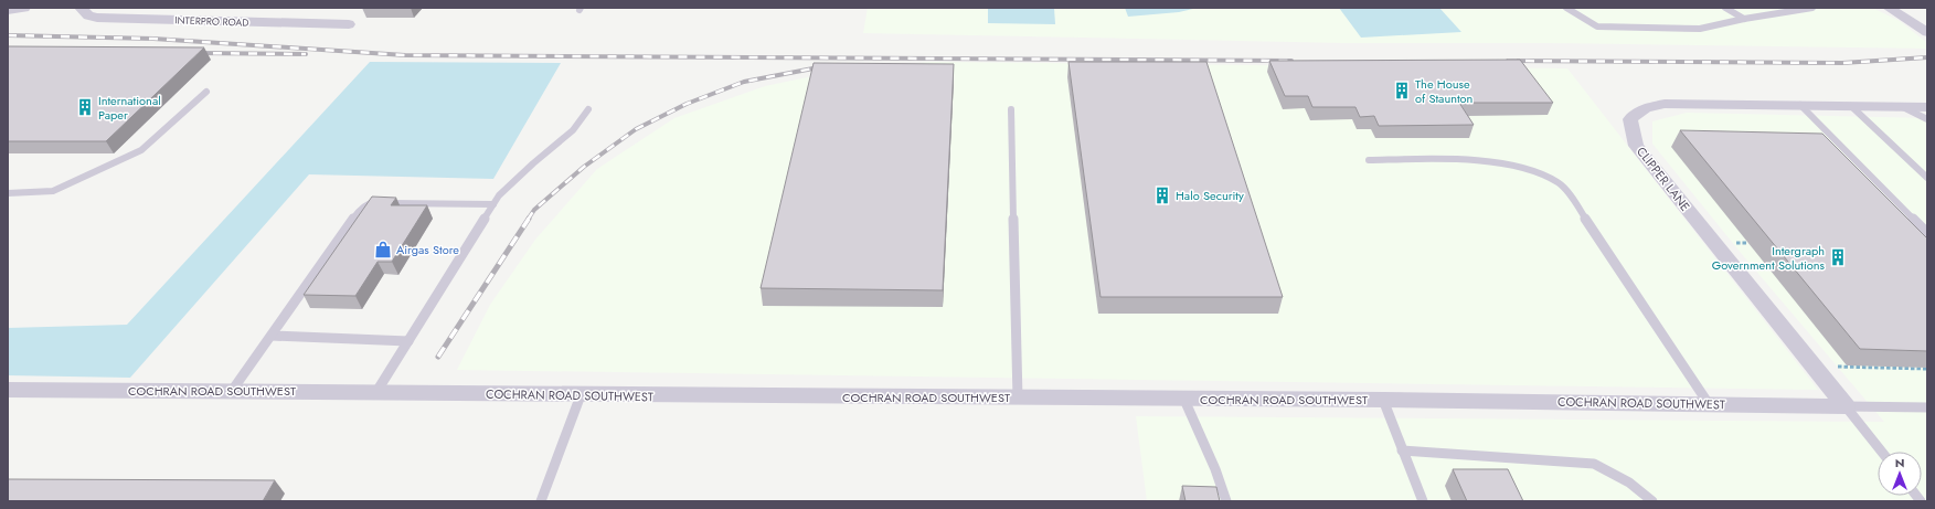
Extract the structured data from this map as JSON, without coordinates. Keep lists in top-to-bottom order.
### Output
{
  "streets": {
    "street": ["INTERPRO ROAD", "CLIPPER LANE", "COCHRAN ROAD SOUTHWEST"]
  },
  "crossings": [
    ["CLIPPER LANE", "COCHRAN ROAD SOUTHWEST"]
  ],
  "places": {
    "building": [
      "The House of Staunton",
      "International Paper",
      "Halo Security",
      "Intergraph Government Solutions"
    ],
    "shop": ["Airgas Store"]
  },
  "north": "top"
}
